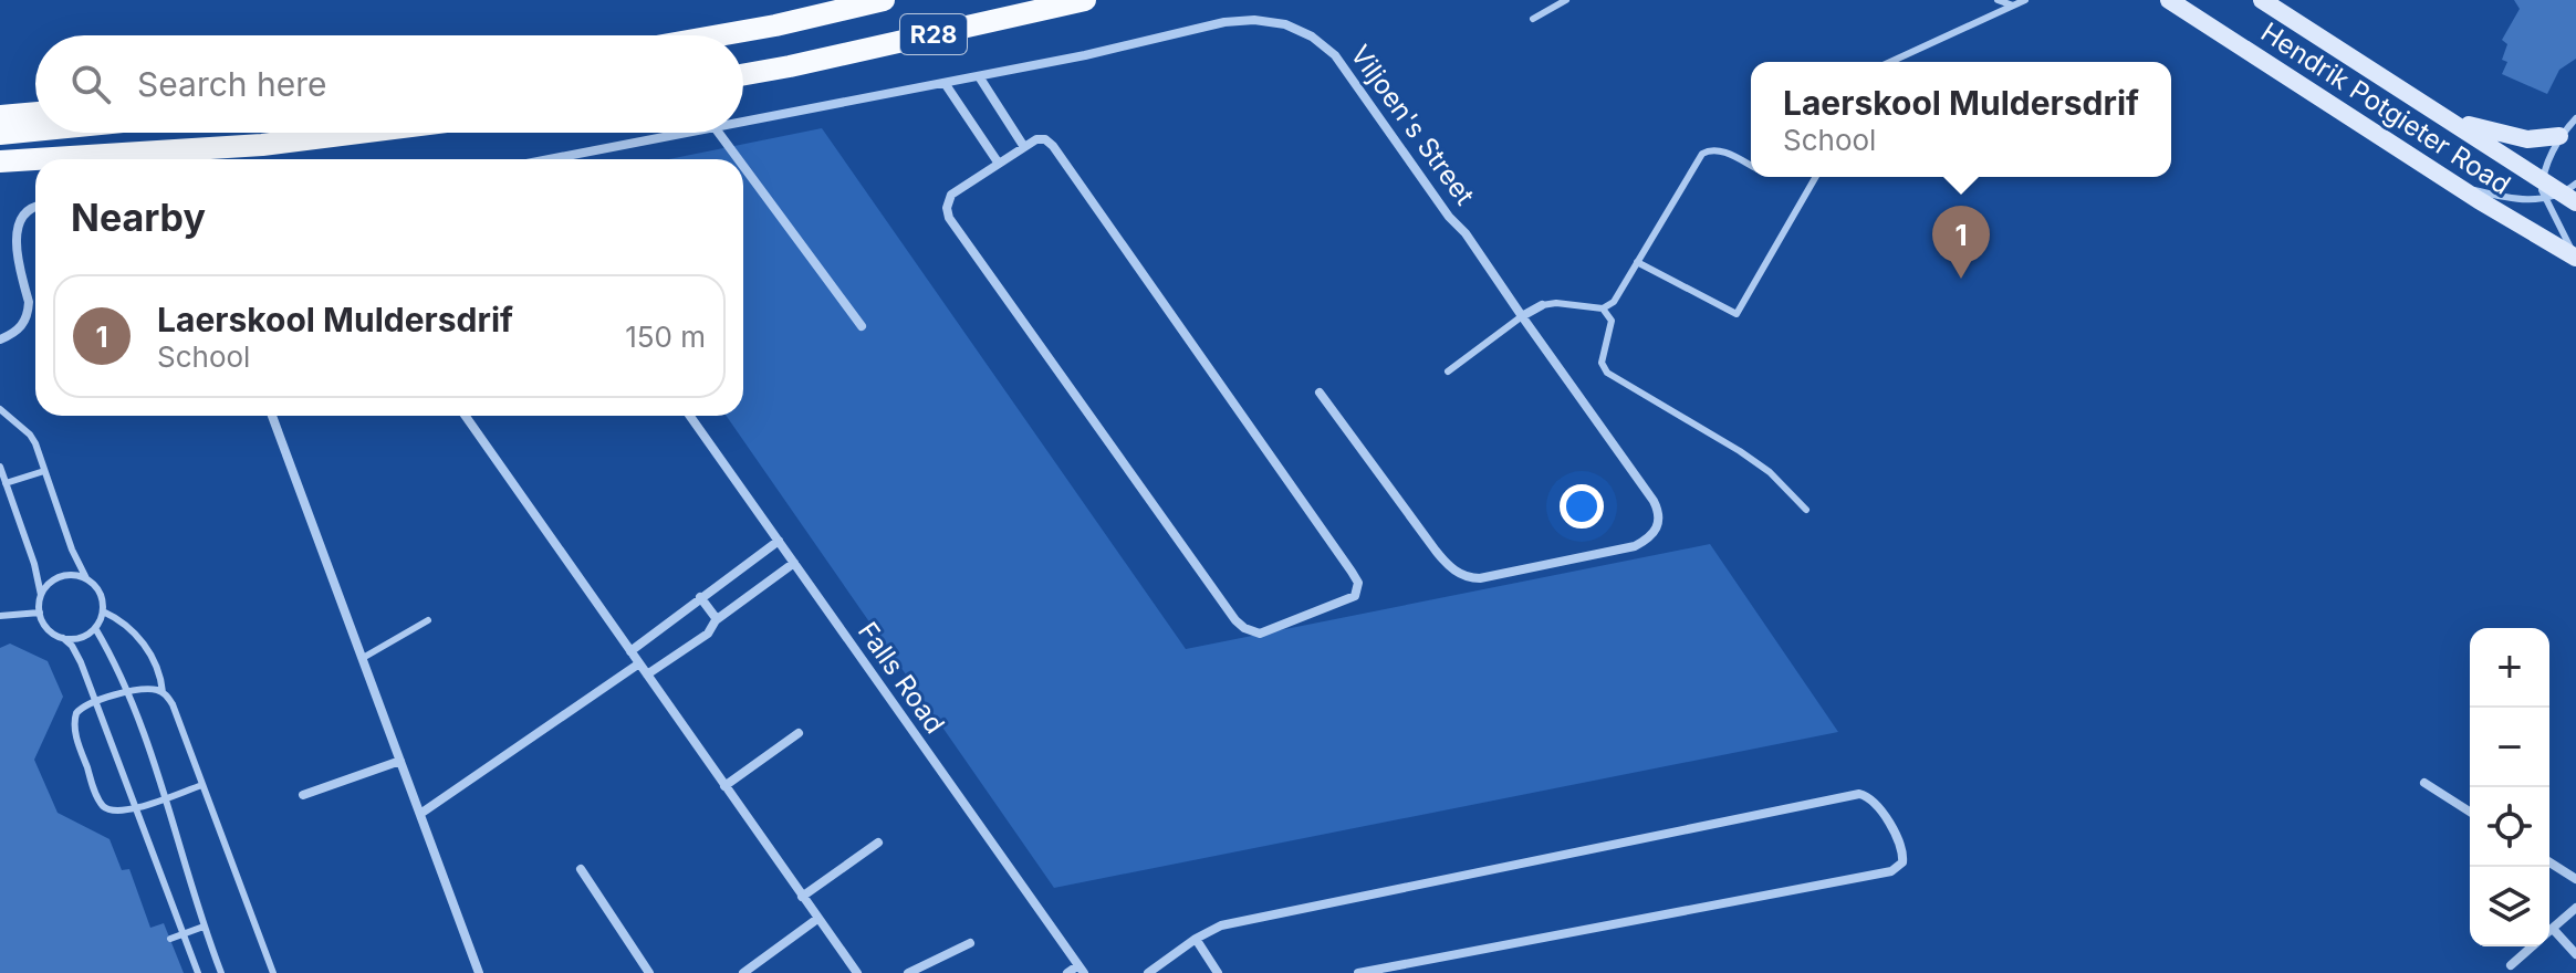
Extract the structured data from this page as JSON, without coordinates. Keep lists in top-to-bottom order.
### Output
{
  "streets": {
    "main road": ["R28", "Hendrik Potgieter Road"],
    "street": ["Viljoen's Street", "Falls Road"]
  },
  "page": {
    "search": "Search here",
    "popup": ["Laerskool Muldersdrif", "School"],
    "heading": "Nearby",
    "pins": "1",
    "list": [
      {
        "mark": "1",
        "name": "Laerskool Muldersdrif",
        "note": "School",
        "value": "150 m"
      }
    ],
    "map_buttons": ["+", "−"]
  }
}
